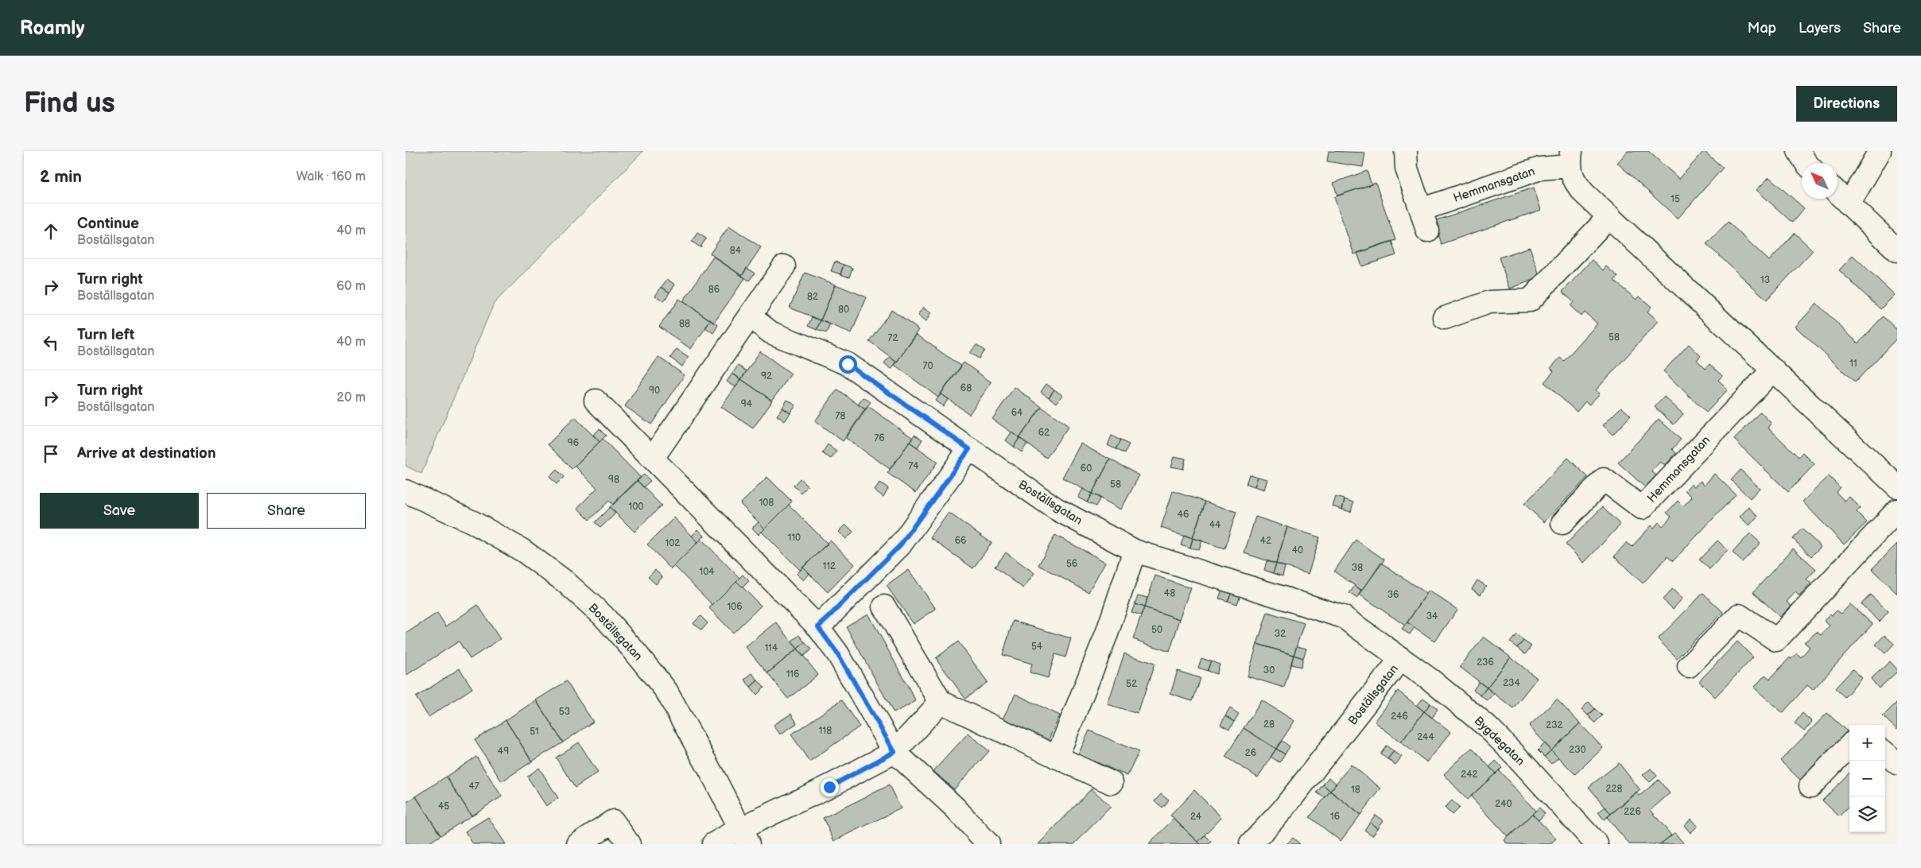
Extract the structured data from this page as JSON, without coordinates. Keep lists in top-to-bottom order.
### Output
{
  "streets": {
    "street": ["Hemmansgatan", "Boställsgatan", "Bygdegatan"]
  },
  "crossings": [
    ["Boställsgatan", "Bygdegatan"]
  ],
  "house_numbers": [
    "15",
    "84",
    "13",
    "86",
    "82",
    "80",
    "88",
    "58",
    "72",
    "11",
    "70",
    "92",
    "68",
    "90",
    "94",
    "64",
    "78",
    "62",
    "76",
    "96",
    "74",
    "60",
    "98",
    "58",
    "108",
    "100",
    "46",
    "44",
    "110",
    "66",
    "42",
    "102",
    "40",
    "56",
    "112",
    "38",
    "104",
    "48",
    "36",
    "106",
    "34",
    "50",
    "32",
    "54",
    "114",
    "236",
    "30",
    "116",
    "234",
    "52",
    "53",
    "246",
    "28",
    "232",
    "118",
    "51",
    "244",
    "230",
    "49",
    "26",
    "242",
    "47",
    "228",
    "18",
    "240",
    "45",
    "226",
    "24",
    "16"
  ],
  "north": "top left",
  "page": {
    "header": "Roamly",
    "nav": ["Map", "Layers", "Share"],
    "buttons": [
      "Directions",
      ["Save", "Share"]
    ],
    "title": "Find us",
    "heading": ["2 min", "Walk · 160 m"],
    "list": [
      ["Continue", "Boställsgatan", "40 m"],
      ["Turn right", "Boställsgatan", "60 m"],
      ["Turn left", "Boställsgatan", "40 m"],
      ["Turn right", "Boställsgatan", "20 m"],
      "Arrive at destination"
    ],
    "map_buttons": ["+", "−"]
  }
}
